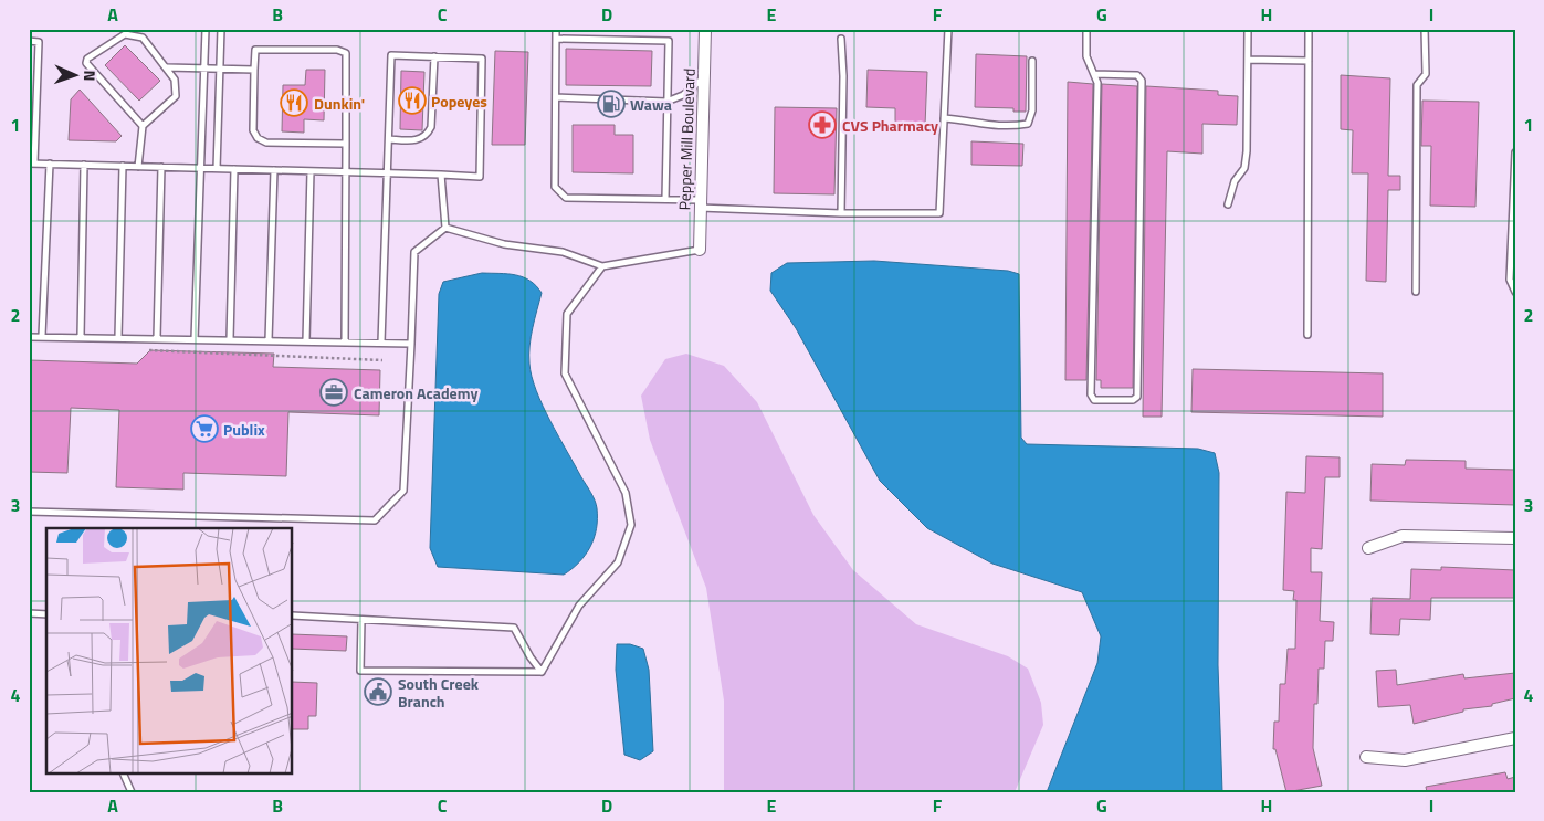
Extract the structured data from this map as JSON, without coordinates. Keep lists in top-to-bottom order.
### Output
{
  "streets": {
    "street": ["Pepper Mill Boulevard"]
  },
  "places": {
    "restaurant": ["Popeyes", "Dunkin'"],
    "fuel station": ["Wawa"],
    "pharmacy": ["CVS Pharmacy"],
    "office": ["Cameron Academy"],
    "supermarket": ["Publix"],
    "public building": ["South Creek Branch"]
  },
  "north": "right",
  "grid": {
    "columns": [
      "A",
      "B",
      "C",
      "D",
      "E",
      "F",
      "G",
      "H",
      "I"
    ],
    "rows": [
      "1",
      "2",
      "3",
      "4"
    ]
  }
}
